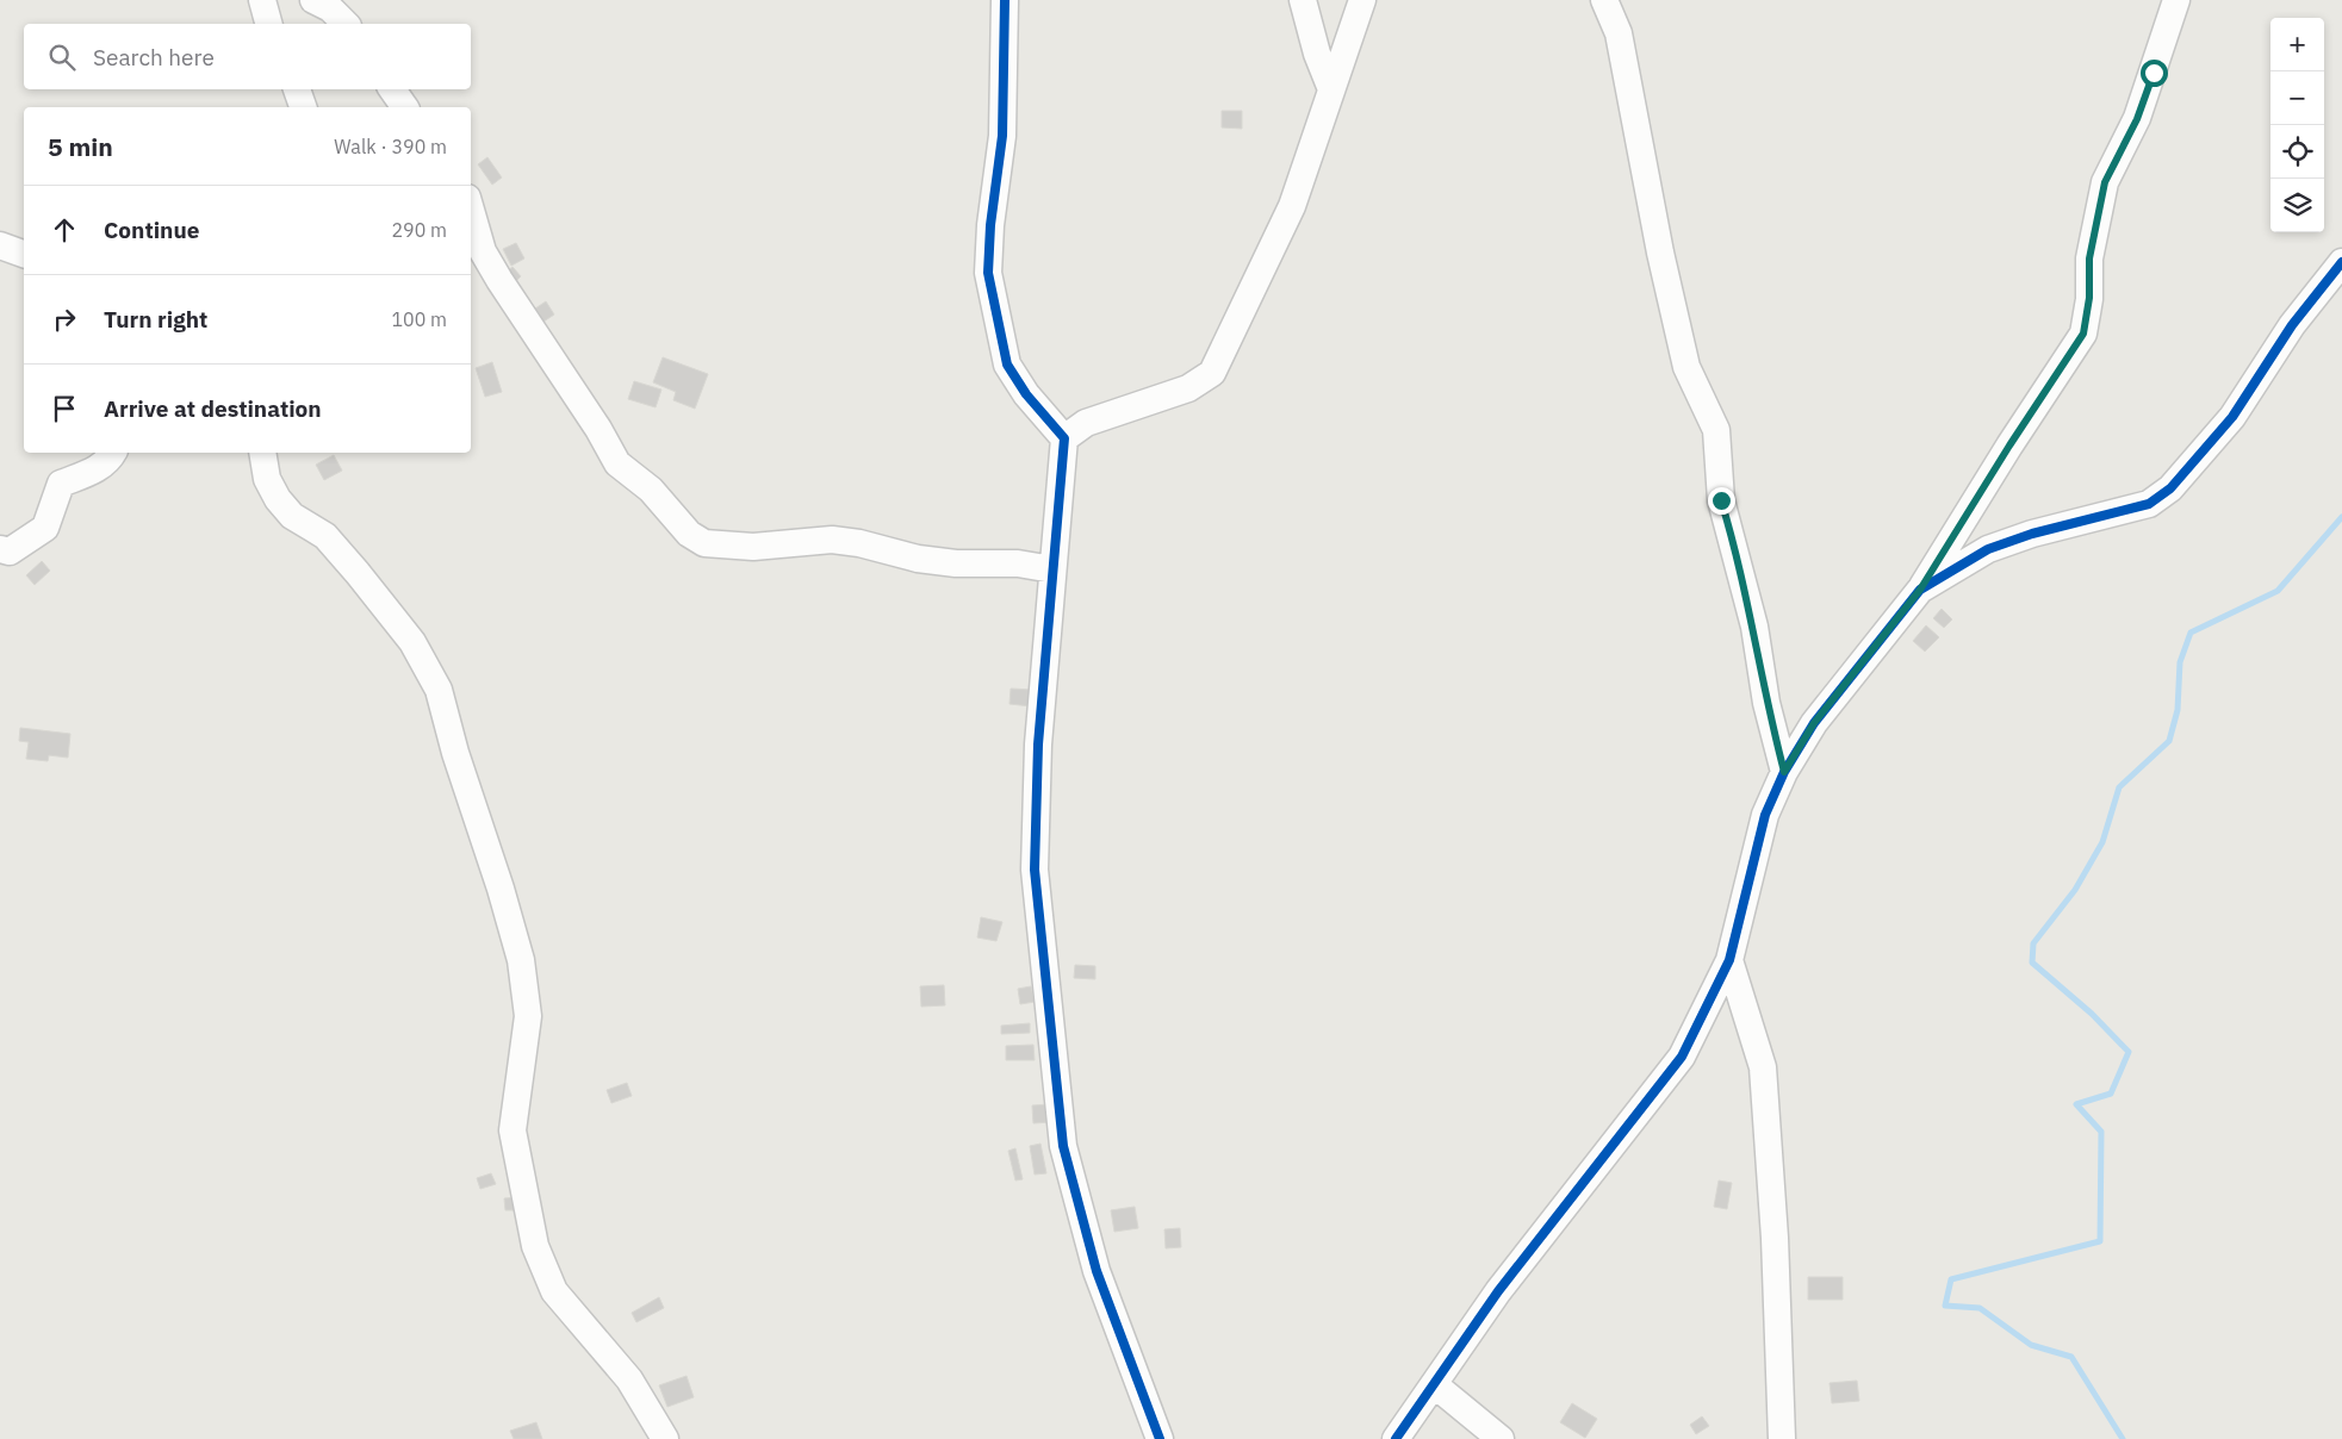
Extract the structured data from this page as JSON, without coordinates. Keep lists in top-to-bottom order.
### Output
{
  "page": {
    "map_buttons": ["+", "−"],
    "search": "Search here",
    "heading": ["5 min", "Walk · 390 m"],
    "list": [
      ["Continue", "290 m"],
      ["Turn right", "100 m"],
      "Arrive at destination"
    ]
  }
}
